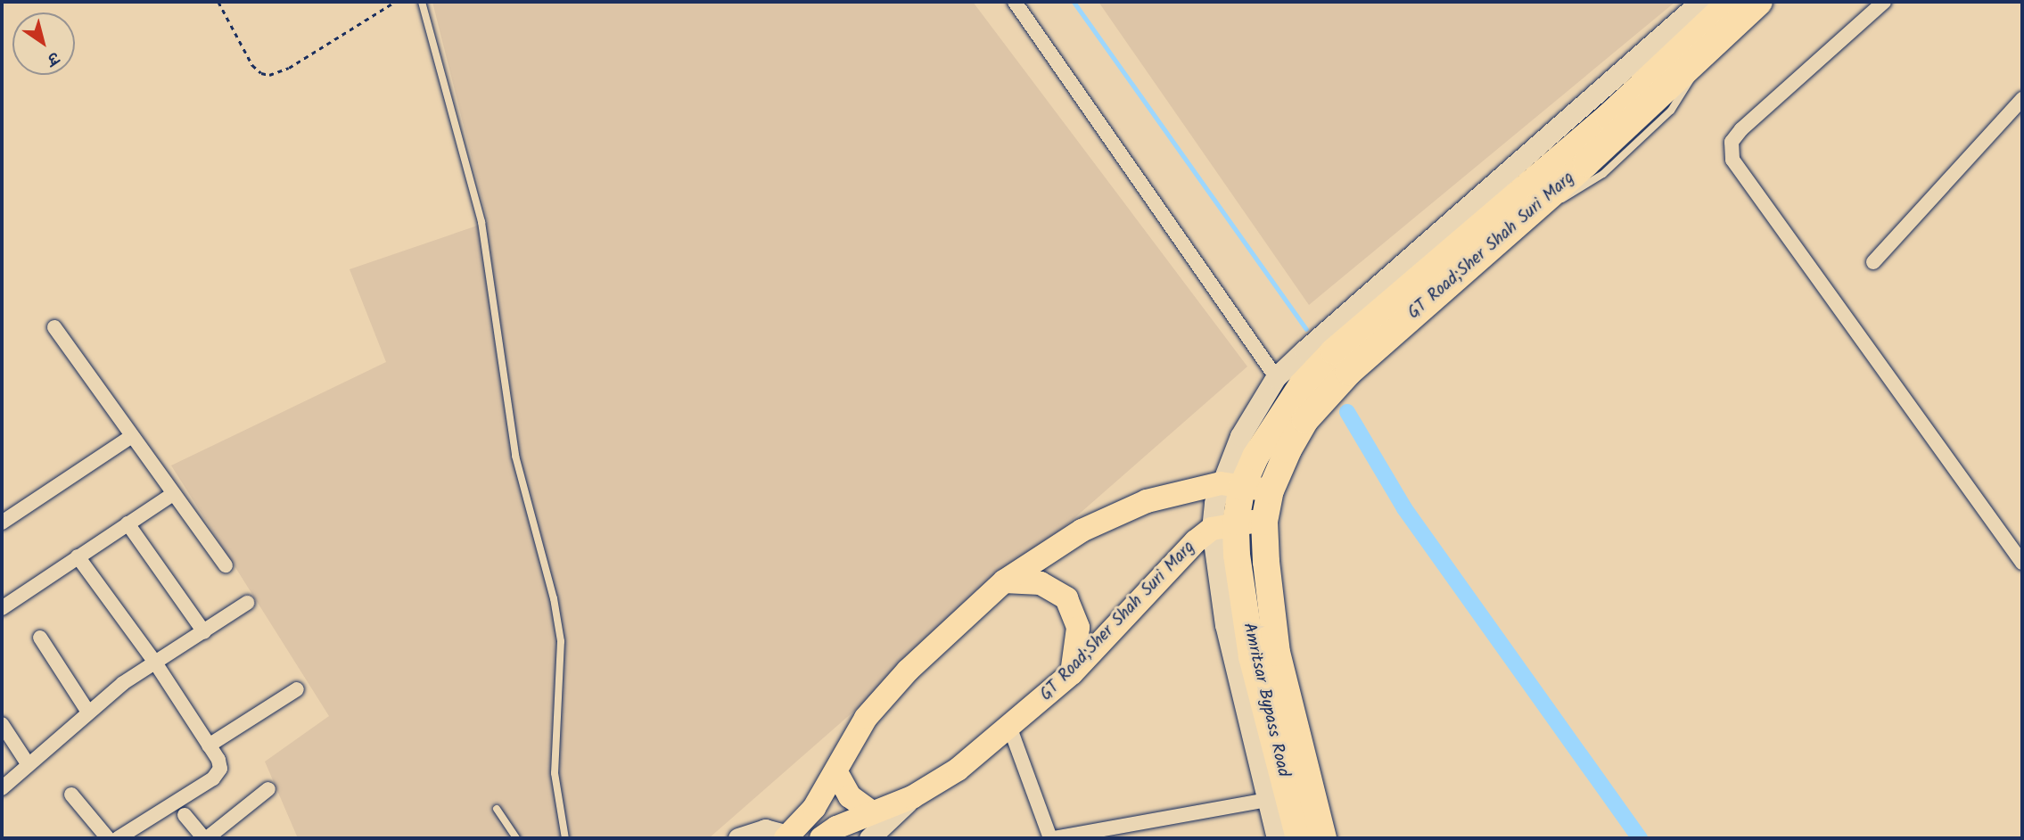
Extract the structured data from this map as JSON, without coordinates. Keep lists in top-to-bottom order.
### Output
{
  "streets": {
    "highway": ["GT Road;Sher Shah Suri Marg", "Amritsar Bypass Road"]
  },
  "crossings": [
    ["GT Road;Sher Shah Suri Marg", "Amritsar Bypass Road"]
  ],
  "north": "bottom right"
}
